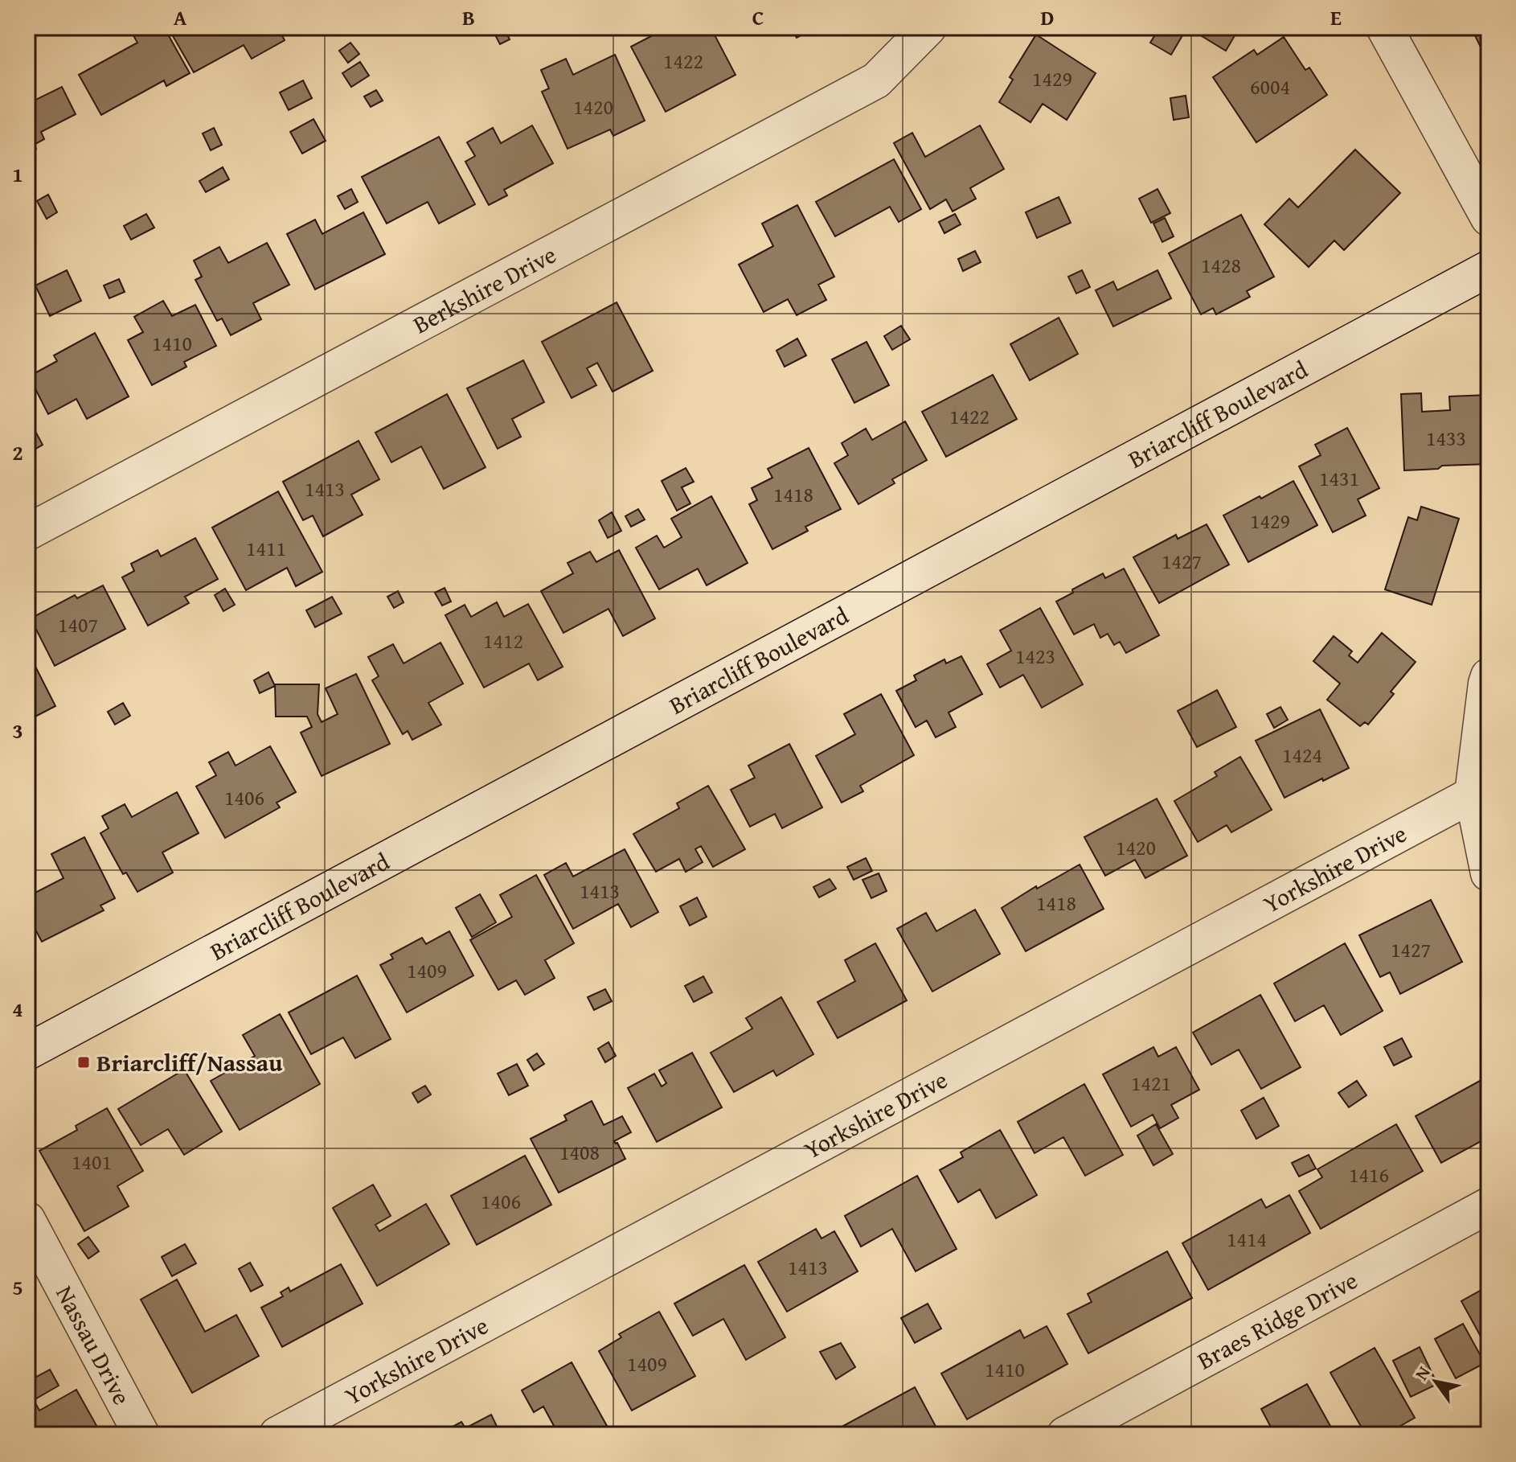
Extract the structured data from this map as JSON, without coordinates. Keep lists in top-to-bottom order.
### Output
{
  "streets": {
    "street": [
      "Berkshire Drive",
      "Briarcliff Boulevard",
      "Yorkshire Drive",
      "Braes Ridge Drive",
      "Nassau Drive"
    ]
  },
  "places": {
    "transit": ["Briarcliff/Nassau"]
  },
  "house_numbers": [
    "1422",
    "1429",
    "6004",
    "1420",
    "1428",
    "1410",
    "1422",
    "1433",
    "1431",
    "1413",
    "1418",
    "1429",
    "1411",
    "1427",
    "1407",
    "1412",
    "1423",
    "1424",
    "1406",
    "1420",
    "1413",
    "1418",
    "1427",
    "1409",
    "1421",
    "1408",
    "1401",
    "1416",
    "1406",
    "1414",
    "1413",
    "1409",
    "1410"
  ],
  "north": "top left",
  "grid": {
    "columns": [
      "A",
      "B",
      "C",
      "D",
      "E"
    ],
    "rows": [
      "1",
      "2",
      "3",
      "4",
      "5"
    ]
  }
}
